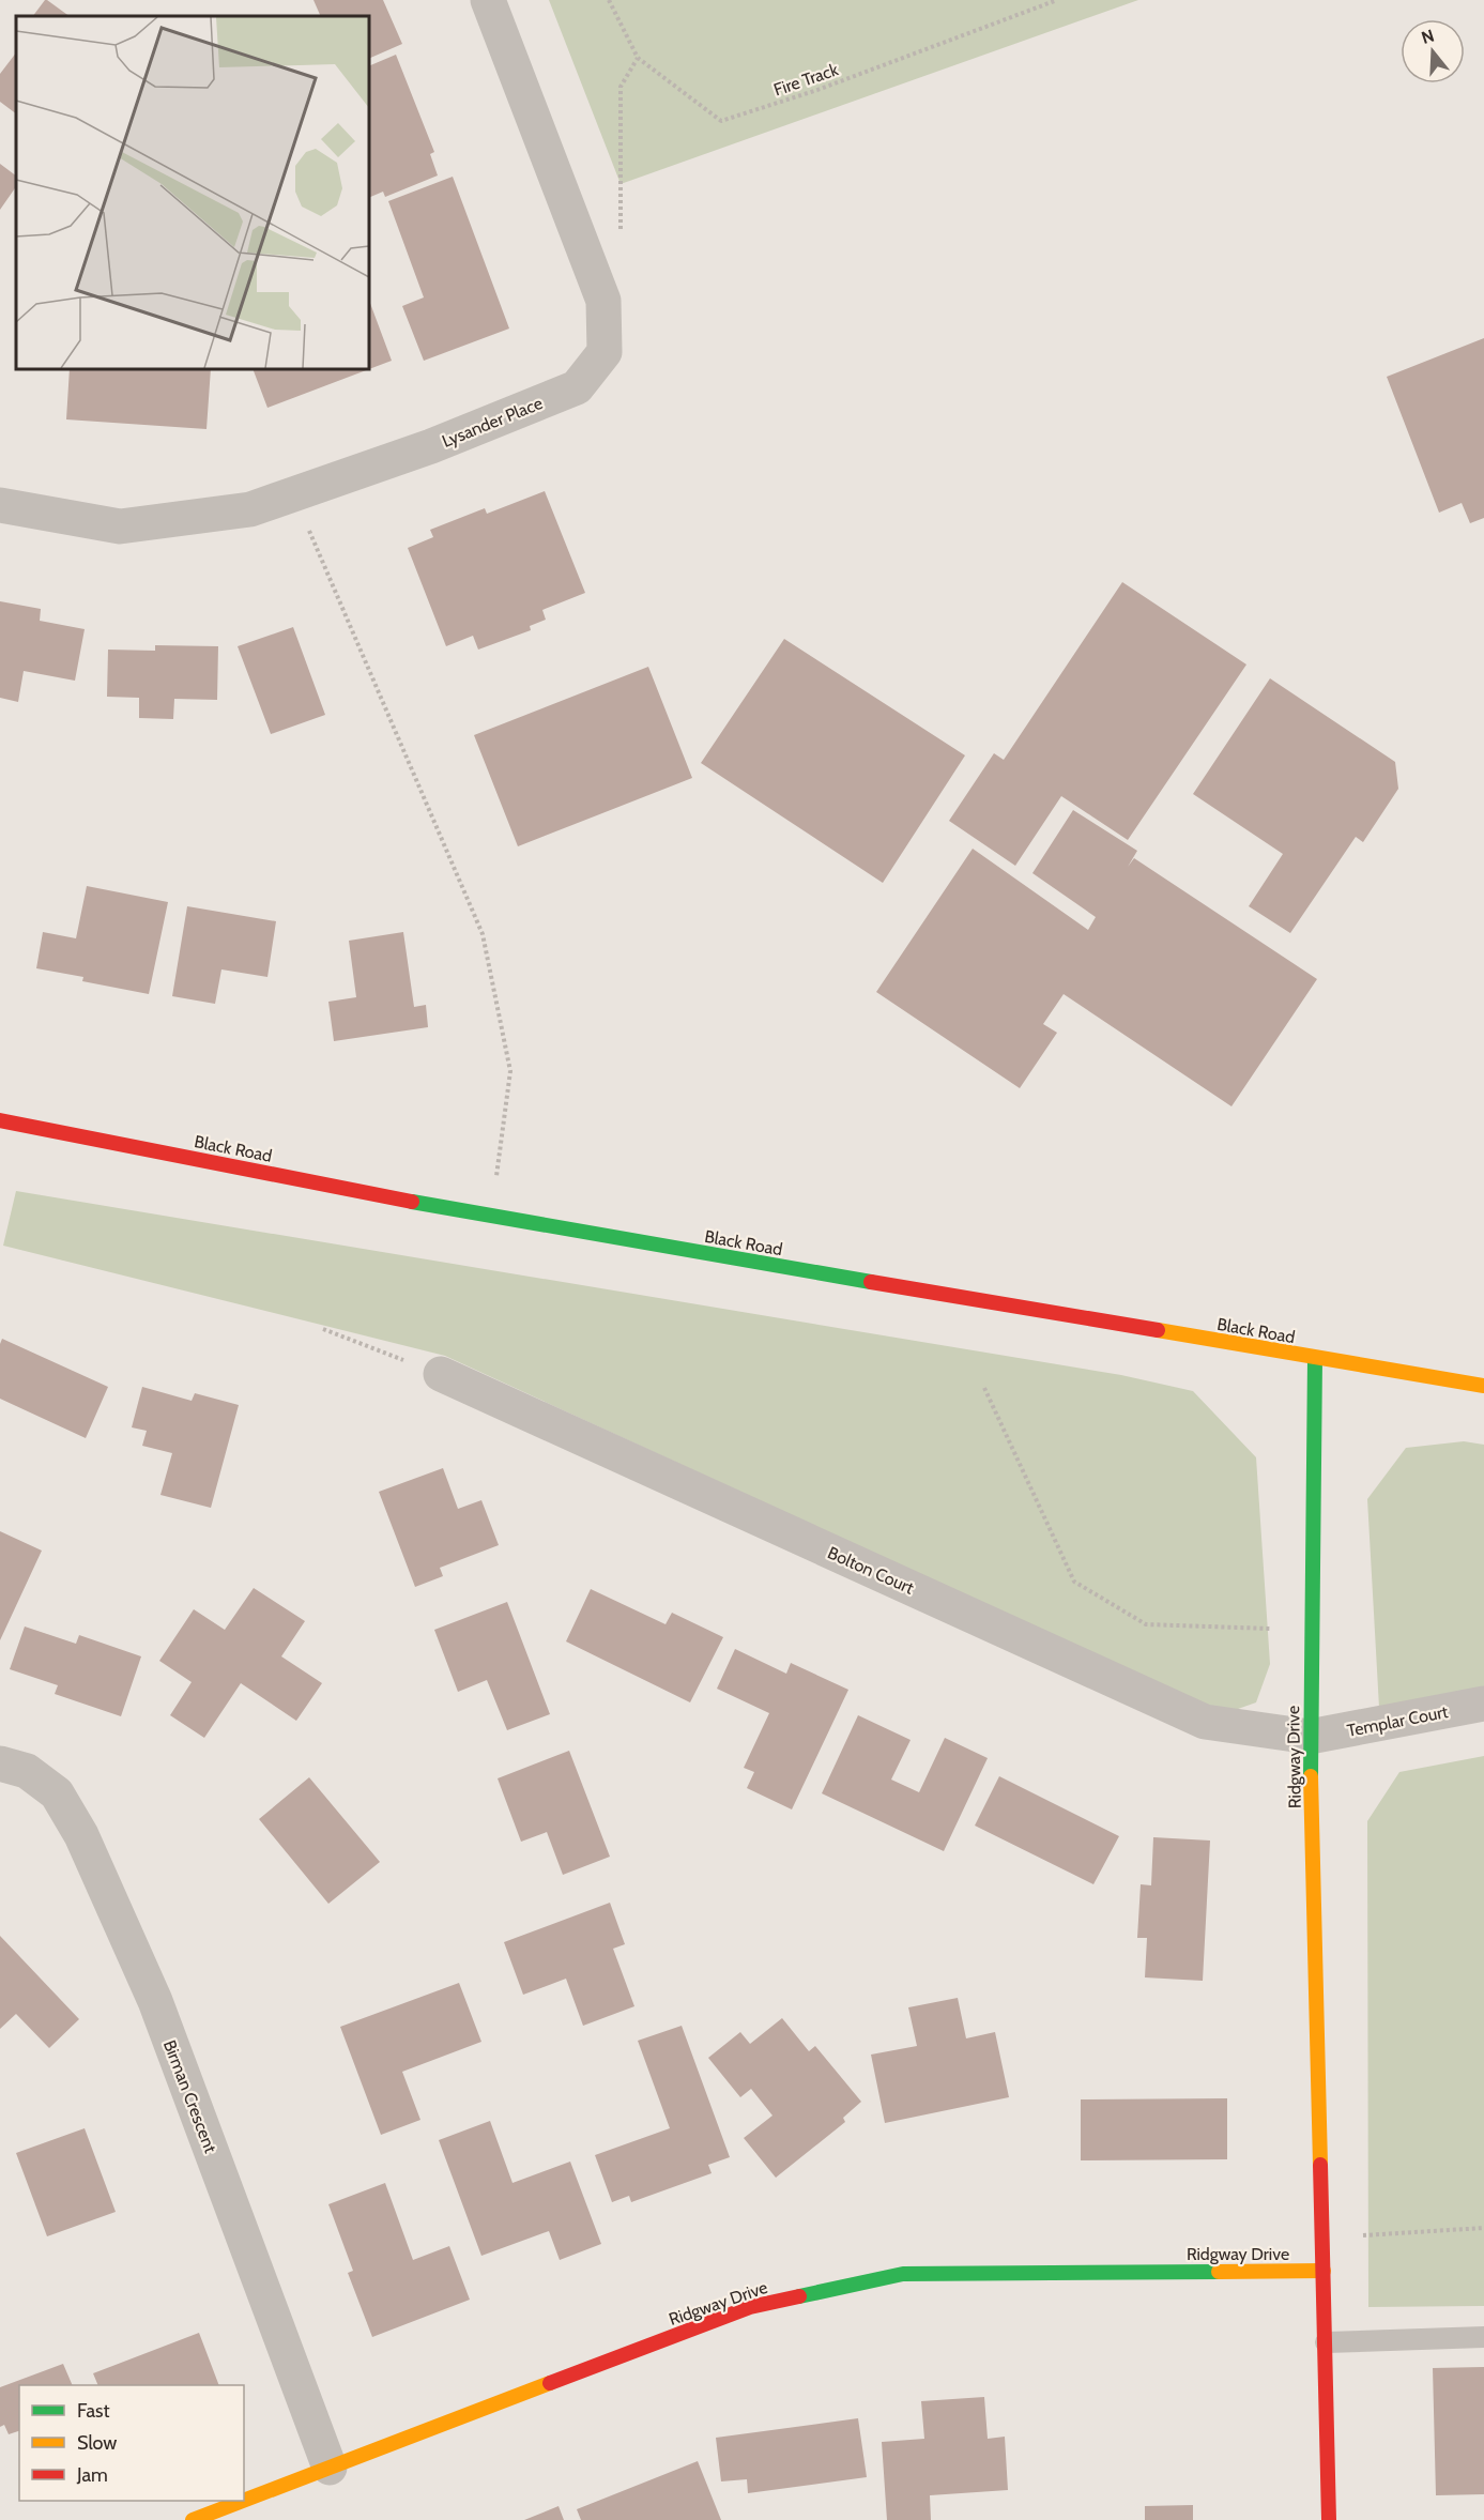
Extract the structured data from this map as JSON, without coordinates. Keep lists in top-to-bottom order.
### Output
{
  "streets": {
    "street": [
      "Lysander Place",
      "Black Road",
      "Bolton Court",
      "Templar Court",
      "Ridgway Drive",
      "Birman Crescent"
    ],
    "path": ["Fire Track"]
  },
  "crossings": [
    ["Black Road", "Ridgway Drive"],
    ["Bolton Court", "Templar Court"],
    ["Bolton Court", "Ridgway Drive"],
    ["Templar Court", "Ridgway Drive"],
    ["Ridgway Drive", "Birman Crescent"]
  ],
  "legend": ["Fast", "Slow", "Jam"],
  "north": "top"
}
